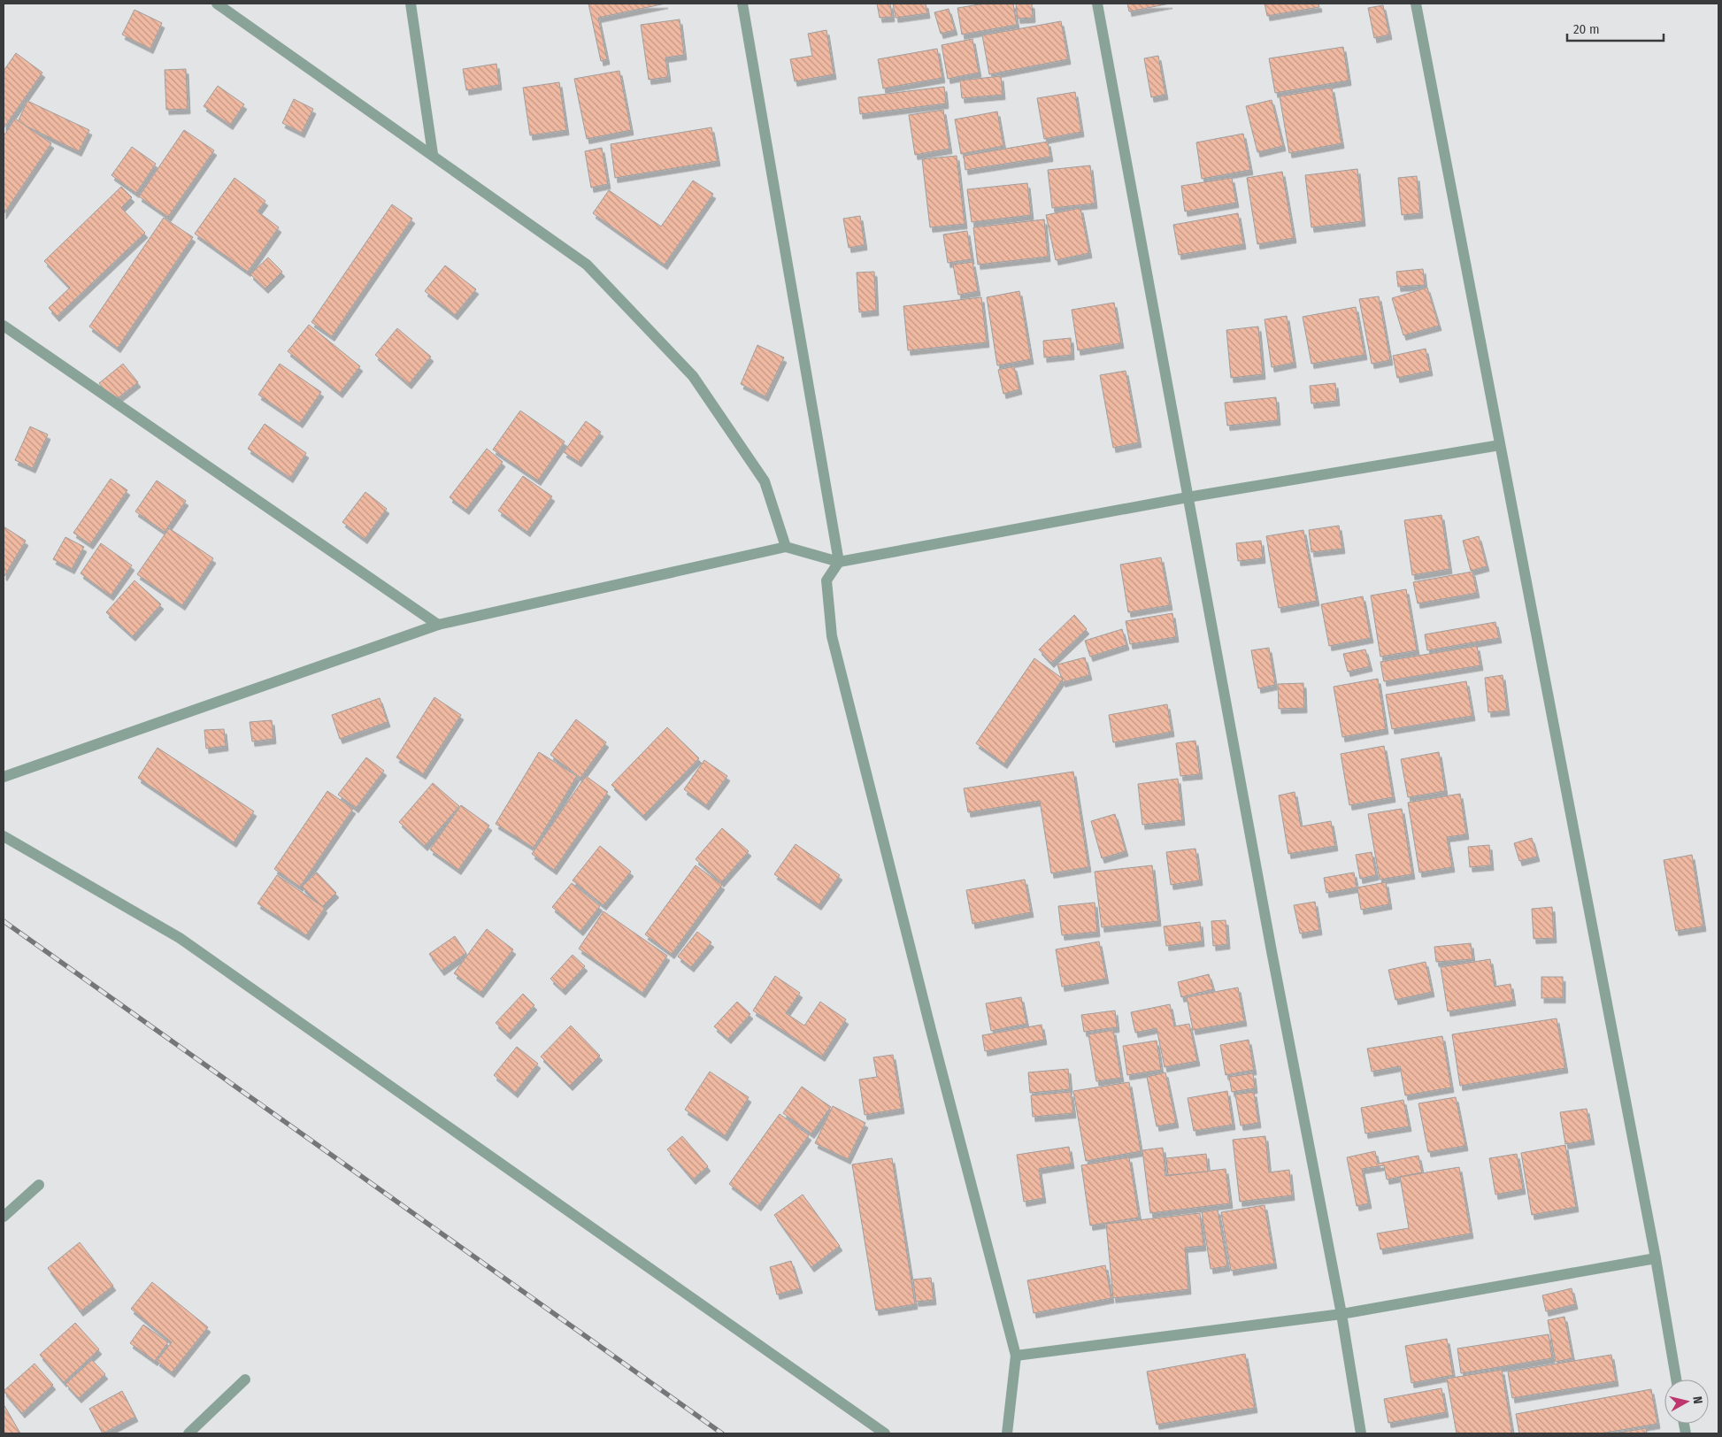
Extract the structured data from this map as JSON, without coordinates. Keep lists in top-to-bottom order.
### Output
{
  "scale_bar": "20 m",
  "north": "right"
}
